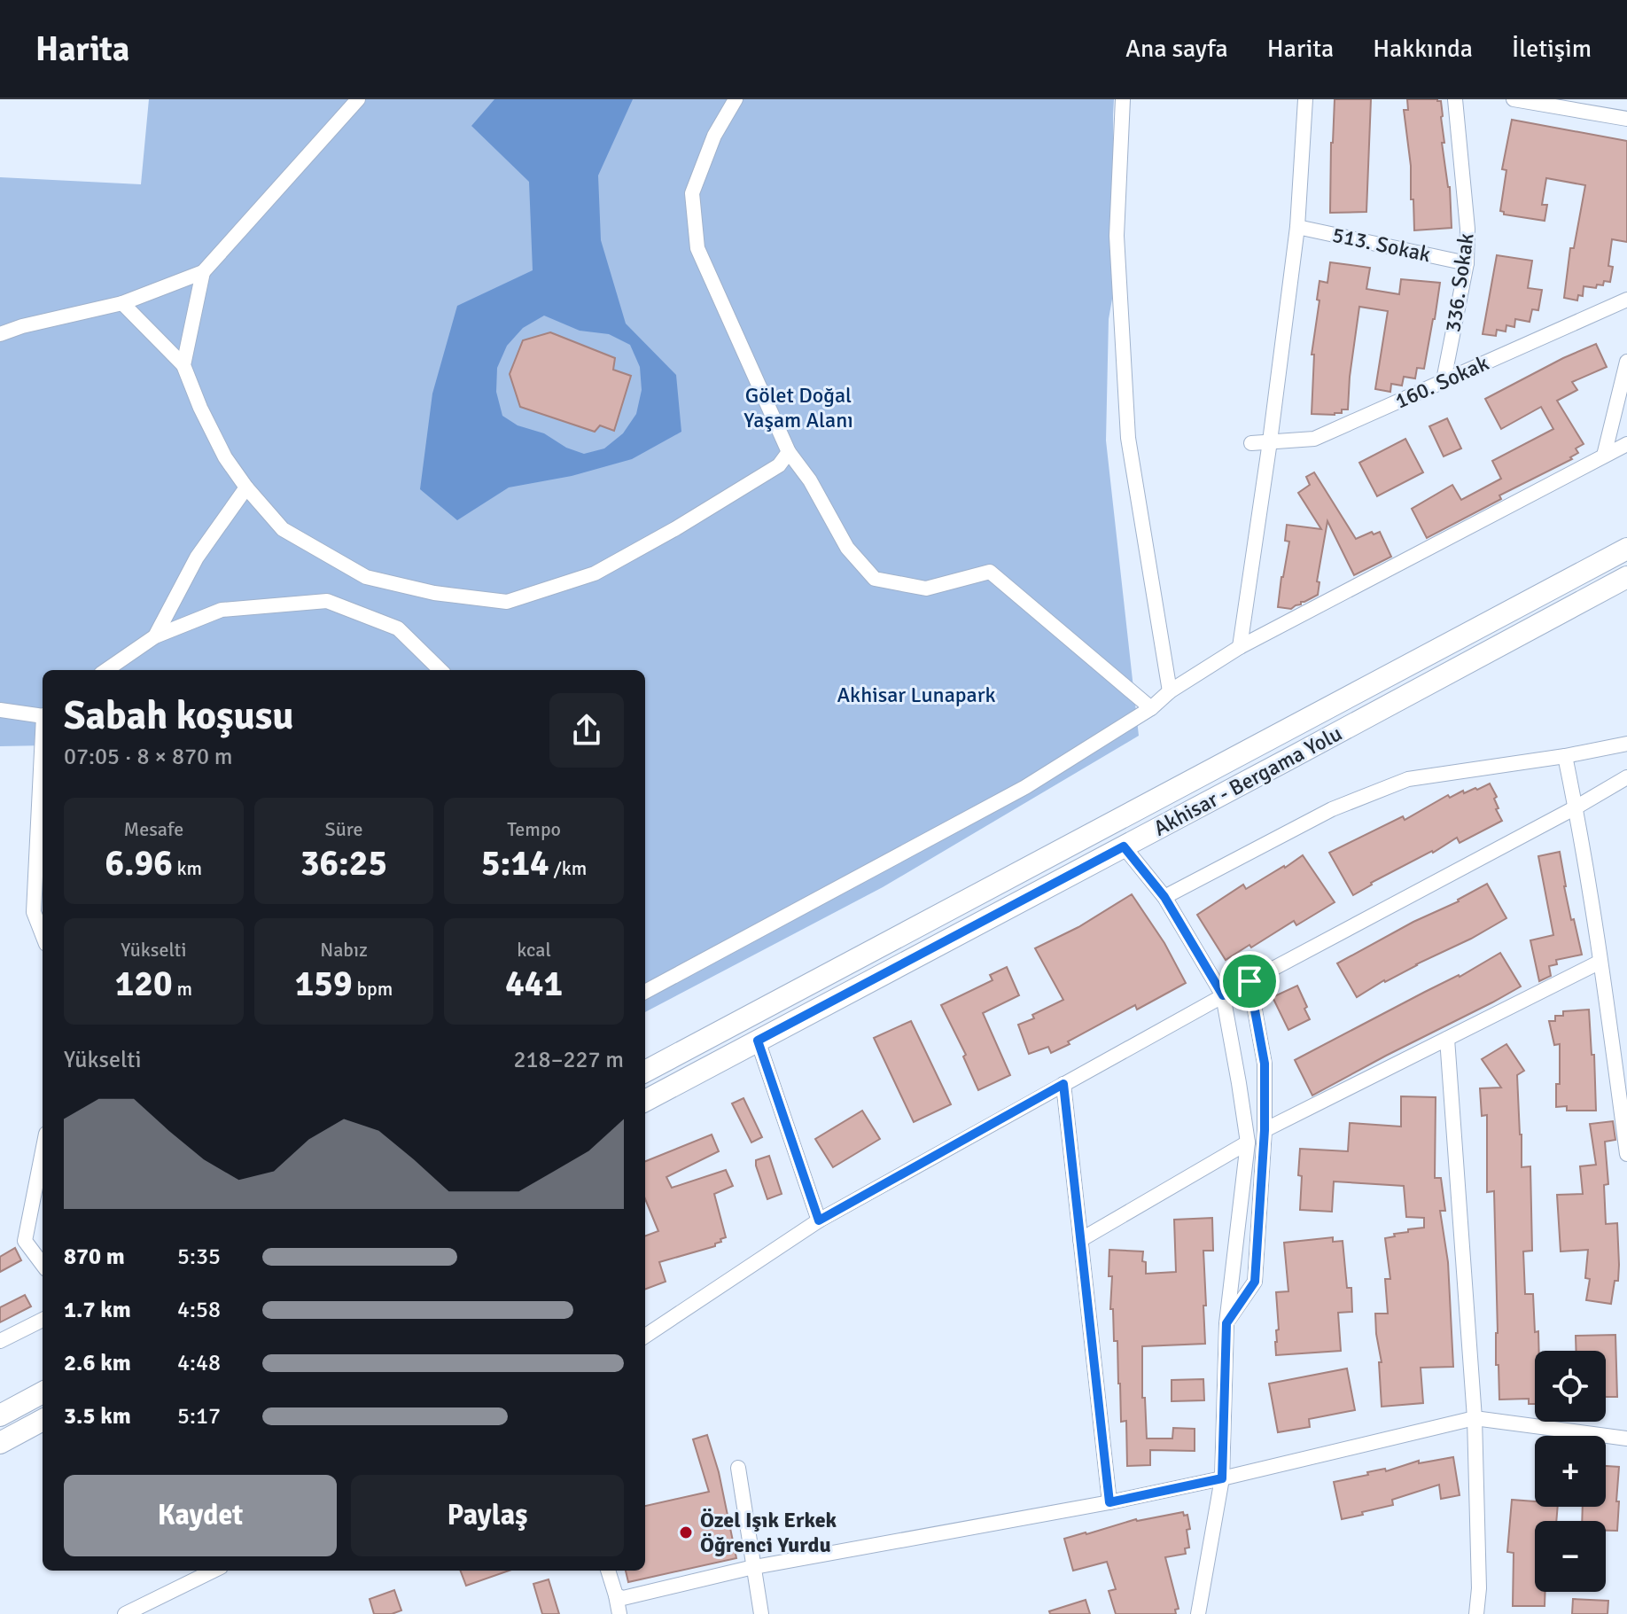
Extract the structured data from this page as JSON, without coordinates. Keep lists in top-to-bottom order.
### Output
{
  "streets": {
    "main road": ["Akhisar - Bergama Yolu"],
    "street": ["513. Sokak", "336. Sokak", "160. Sokak"]
  },
  "crossings": [
    ["513. Sokak", "336. Sokak"],
    ["336. Sokak", "160. Sokak"]
  ],
  "parks": ["Gölet Doğal Yaşam Alanı", "Akhisar Lunapark"],
  "places": ["Özel Işık Erkek Öğrenci Yurdu"],
  "page": {
    "header": "Harita",
    "nav": [
      "Ana sayfa",
      "Harita",
      "Hakkında",
      "İletişim"
    ],
    "heading": ["Sabah koşusu", "07:05 · 8 × 870 m"],
    "stats": [
      ["Mesafe", "6.96 km"],
      ["Süre", "36:25"],
      ["Tempo", "5:14 /km"],
      ["Yükselti", "120 m"],
      ["Nabız", "159 bpm"],
      ["kcal", "441"]
    ],
    "chart": ["Yükselti", "218–227 m"],
    "list": [
      {
        "name": "870 m",
        "note": "5:35"
      },
      {
        "name": "1.7 km",
        "note": "4:58"
      },
      {
        "name": "2.6 km",
        "note": "4:48"
      },
      {
        "name": "3.5 km",
        "note": "5:17"
      }
    ],
    "map_buttons": ["+", "−"],
    "buttons": ["Kaydet", "Paylaş"]
  }
}
